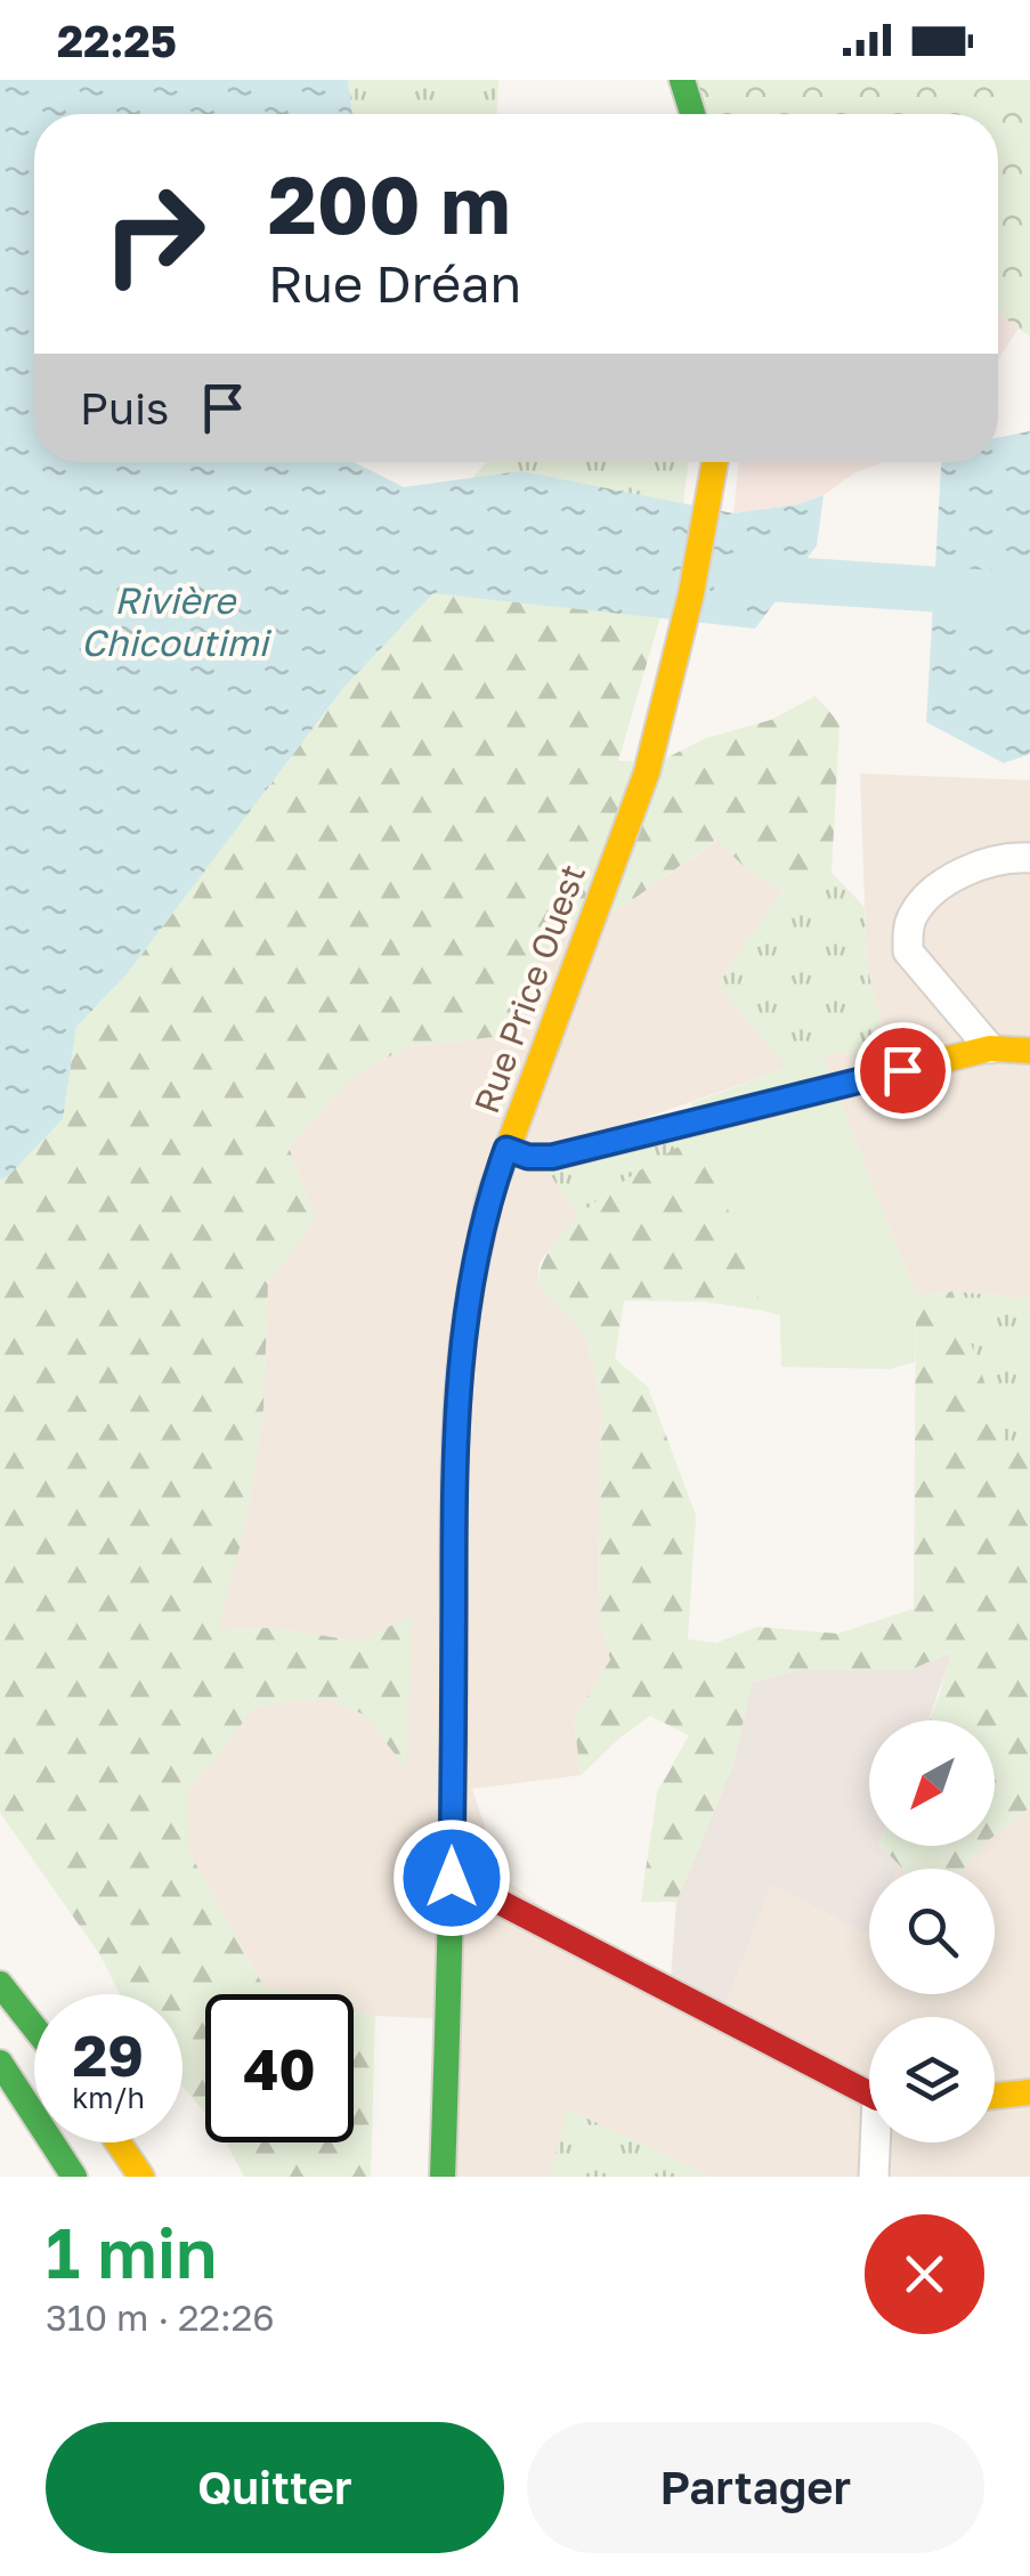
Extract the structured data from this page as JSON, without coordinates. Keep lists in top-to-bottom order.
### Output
{
  "streets": {
    "street": ["Rue Price Ouest"]
  },
  "water": ["Rivière Chicoutimi"],
  "north": "bottom left",
  "page": {
    "status": "22:25",
    "turn": ["200 m", "Rue Dréan"],
    "then": "Puis",
    "speed": "29 km/h",
    "limit": "40",
    "heading": ["1 min", "310 m · 22:26"],
    "buttons": ["Quitter", "Partager"]
  }
}
